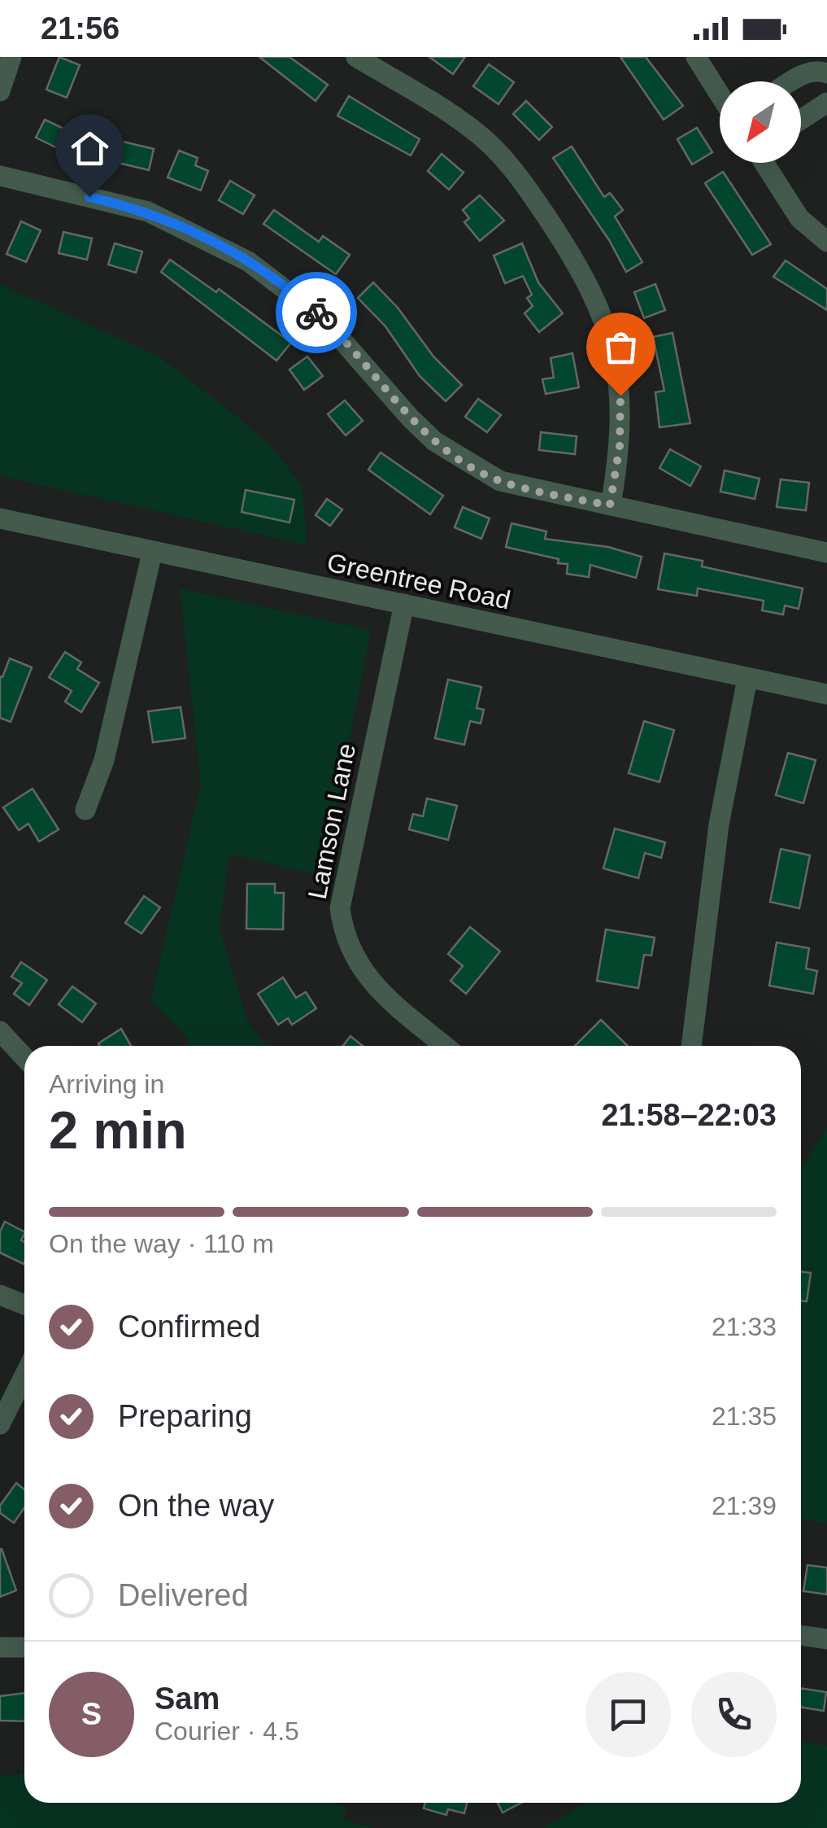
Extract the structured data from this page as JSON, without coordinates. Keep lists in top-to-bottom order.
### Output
{
  "streets": {
    "street": ["Greentree Road", "Lamson Lane"]
  },
  "crossings": [
    ["Greentree Road", "Lamson Lane"]
  ],
  "north": "bottom left",
  "page": {
    "status": "21:56",
    "heading": ["2 min", "Arriving in", "21:58–22:03"],
    "panel": ["Sam", "Courier · 4.5"],
    "bar": "On the way · 110 m",
    "list": [
      ["Confirmed", "21:33"],
      ["Preparing", "21:35"],
      ["On the way", "21:39"],
      "Delivered"
    ],
    "round": "S"
  }
}
